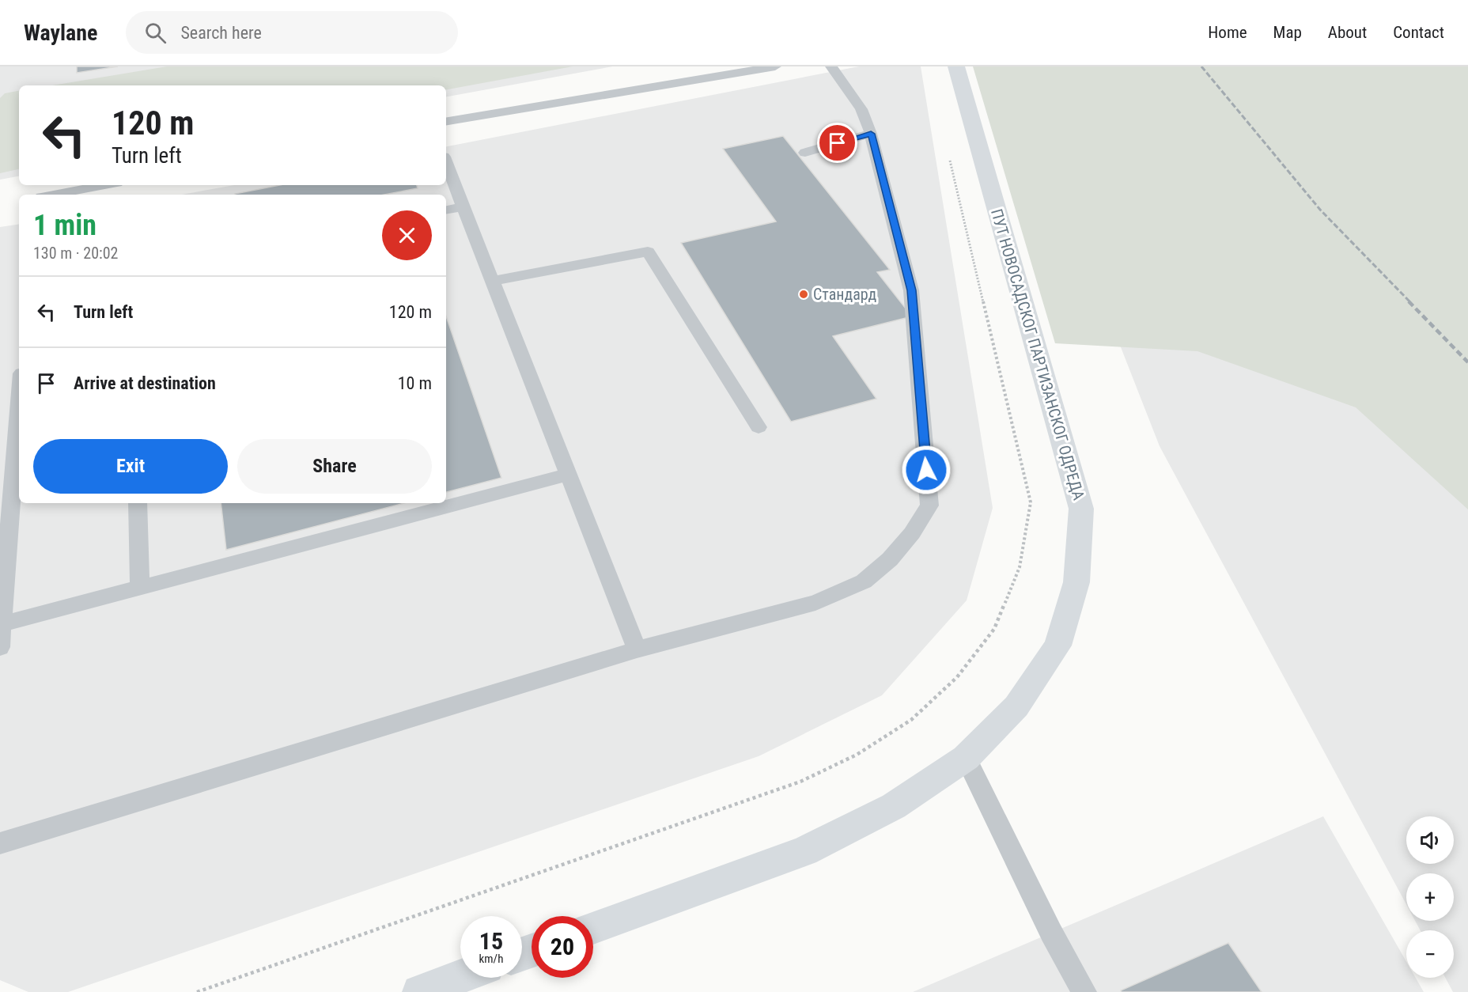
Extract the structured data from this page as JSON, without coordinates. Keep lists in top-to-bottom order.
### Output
{
  "streets": {
    "street": ["ПУТ НОВОСАДСКОГ ПАРТИЗАНСКОГ ОДРЕДА"]
  },
  "places": ["Стандард"],
  "page": {
    "header": "Waylane",
    "search": "Search here",
    "nav": [
      "Home",
      "Map",
      "About",
      "Contact"
    ],
    "turn": ["120 m", "Turn left"],
    "heading": ["1 min", "130 m · 20:02"],
    "list": [
      {
        "name": "Turn left",
        "value": "120 m"
      },
      {
        "name": "Arrive at destination",
        "value": "10 m"
      }
    ],
    "buttons": ["Exit", "Share"],
    "map_buttons": ["+", "−"],
    "speed": "15 km/h",
    "limit": "20"
  }
}
